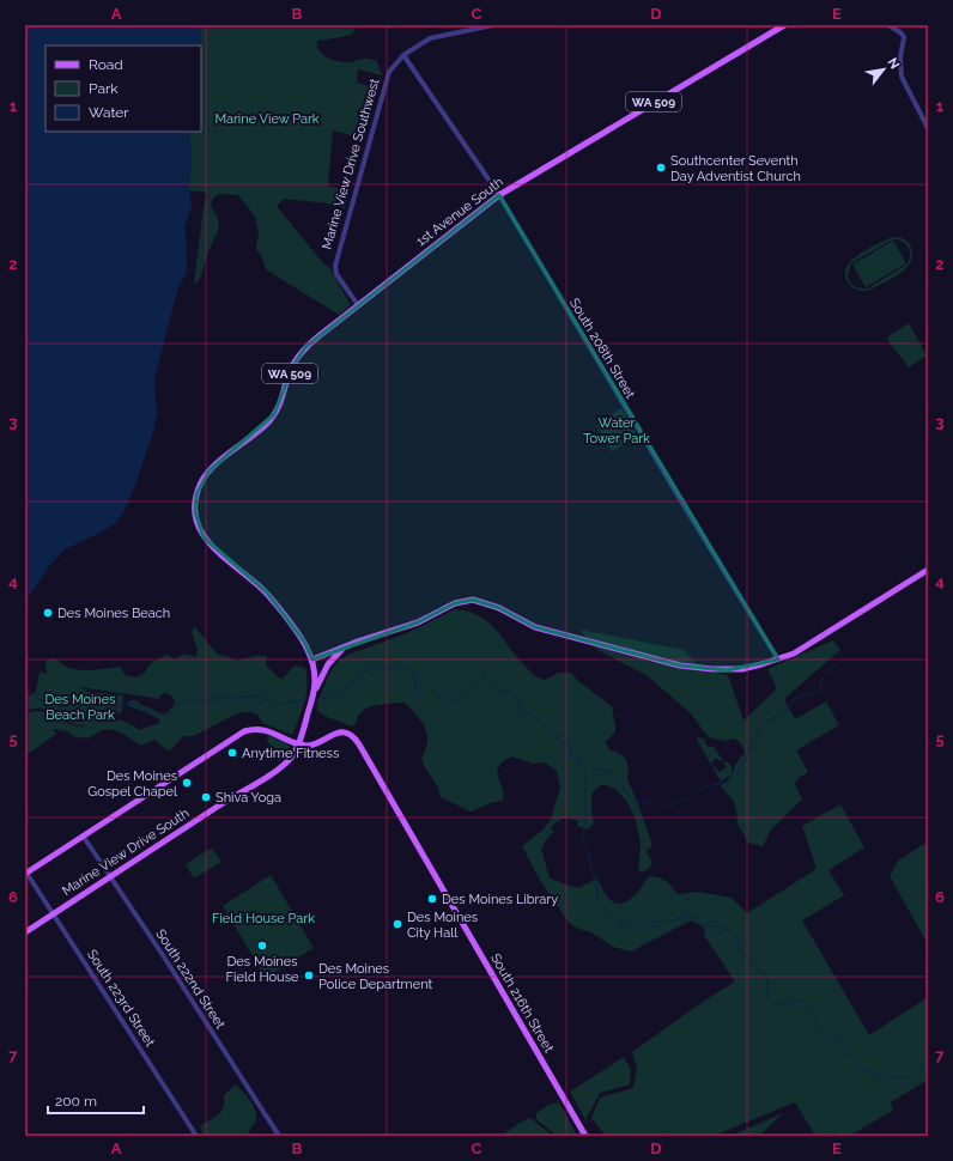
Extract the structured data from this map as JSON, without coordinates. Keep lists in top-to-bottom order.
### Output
{
  "streets": {
    "main road": [
      "WA 509",
      "1st Avenue South",
      "Marine View Drive South",
      "South 216th Street"
    ],
    "street": [
      "Marine View Drive Southwest",
      "South 208th Street",
      "South 222nd Street",
      "South 223rd Street"
    ]
  },
  "crossings": [
    ["Marine View Drive Southwest", "1st Avenue South"],
    ["Marine View Drive Southwest", "South 208th Street"],
    ["1st Avenue South", "South 208th Street"],
    ["1st Avenue South", "Marine View Drive South"],
    ["Marine View Drive South", "South 222nd Street"],
    ["Marine View Drive South", "South 223rd Street"],
    ["Marine View Drive South", "South 216th Street"]
  ],
  "parks": [
    "Marine View Park",
    "Water Tower Park",
    "Des Moines Beach Park",
    "Field House Park"
  ],
  "places": [
    "Southcenter Seventh Day Adventist Church",
    "Des Moines Beach",
    "Anytime Fitness",
    "Des Moines Gospel Chapel",
    "Shiva Yoga",
    "Des Moines Library",
    "Des Moines City Hall",
    "Des Moines Field House",
    "Des Moines Police Department"
  ],
  "legend": ["Road", "Park", "Water"],
  "scale_bar": "200 m",
  "north": "top right",
  "grid": {
    "columns": [
      "A",
      "B",
      "C",
      "D",
      "E"
    ],
    "rows": [
      "1",
      "2",
      "3",
      "4",
      "5",
      "6",
      "7"
    ]
  }
}
